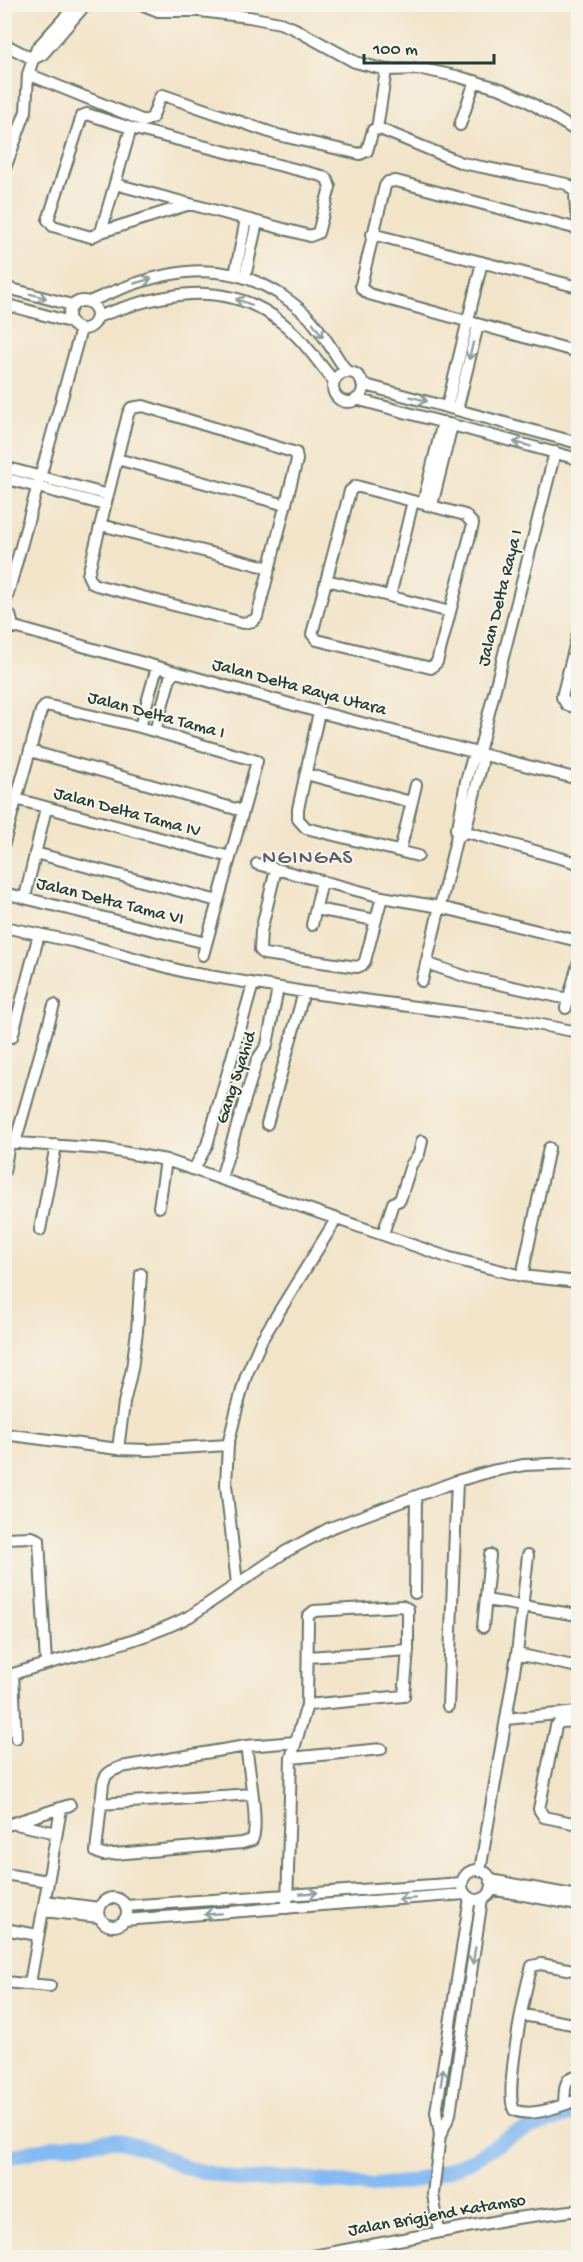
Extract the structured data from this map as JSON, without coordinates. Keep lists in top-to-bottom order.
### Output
{
  "streets": {
    "street": [
      "Jalan Delta Raya I",
      "Jalan Delta Raya Utara",
      "Jalan Delta Tama I",
      "Jalan Delta Tama IV",
      "Jalan Delta Tama VI",
      "Gang Syahid",
      "Jalan Brigjend Katamso"
    ]
  },
  "crossings": [
    ["Jalan Delta Raya I", "Jalan Delta Raya Utara"]
  ],
  "districts": ["NGINGAS"],
  "scale_bar": "100 m"
}
